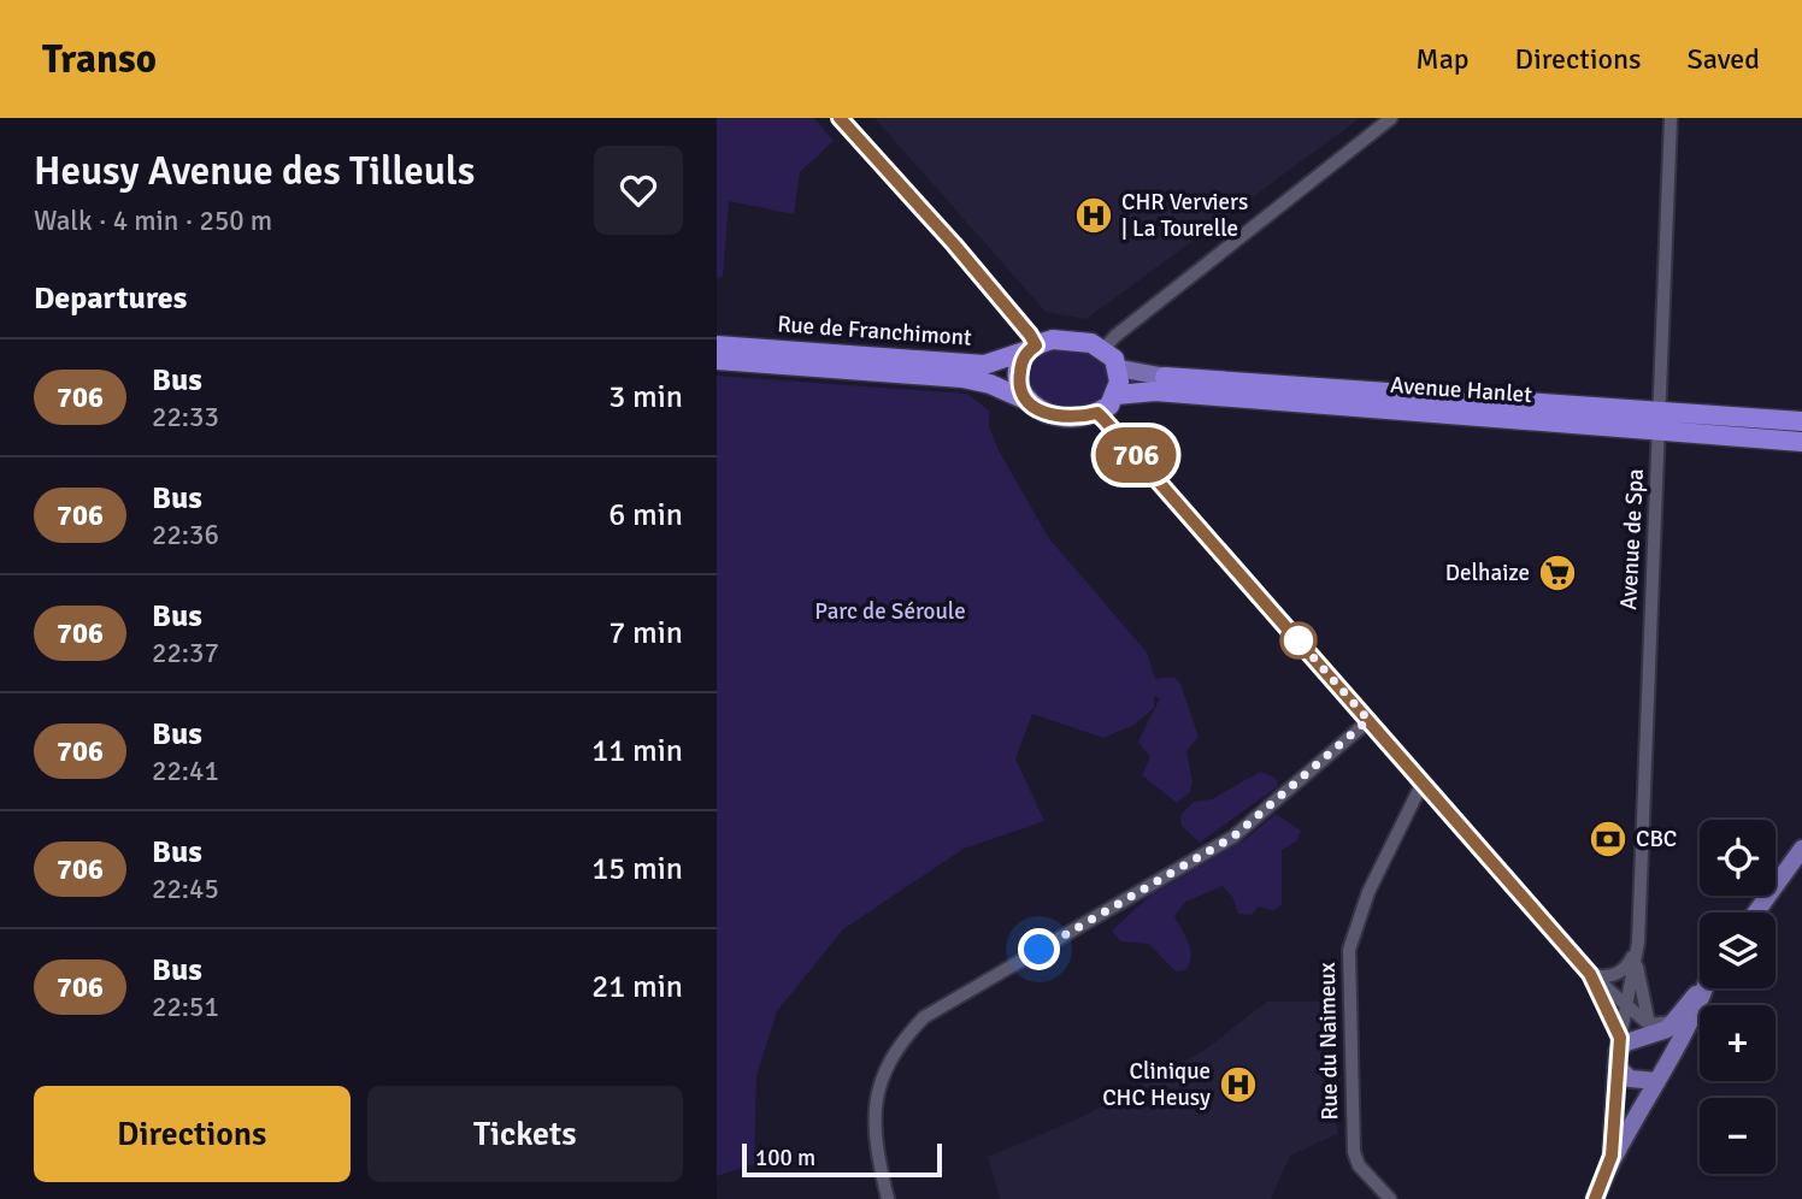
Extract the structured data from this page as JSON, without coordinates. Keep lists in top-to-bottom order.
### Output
{
  "streets": {
    "highway": ["Rue de Franchimont", "Avenue Hanlet"],
    "street": ["Avenue de Spa", "Rue du Naimeux"]
  },
  "crossings": [
    ["Rue de Franchimont", "Avenue Hanlet"],
    ["Avenue Hanlet", "Avenue de Spa"]
  ],
  "parks": ["Parc de Séroule"],
  "places": {
    "hospital": ["CHR Verviers | La Tourelle", "Clinique CHC Heusy"],
    "supermarket": ["Delhaize"],
    "bank": ["CBC"]
  },
  "lines": ["bus line 706"],
  "scale_bar": "100 m",
  "page": {
    "header": "Transo",
    "nav": ["Map", "Directions", "Saved"],
    "heading": [
      ["Heusy Avenue des Tilleuls", "Walk · 4 min · 250 m"],
      "Departures"
    ],
    "on_map": "706",
    "list": [
      {
        "mark": "706",
        "name": "Bus",
        "note": "22:33",
        "value": "3 min"
      },
      {
        "mark": "706",
        "name": "Bus",
        "note": "22:36",
        "value": "6 min"
      },
      {
        "mark": "706",
        "name": "Bus",
        "note": "22:37",
        "value": "7 min"
      },
      {
        "mark": "706",
        "name": "Bus",
        "note": "22:41",
        "value": "11 min"
      },
      {
        "mark": "706",
        "name": "Bus",
        "note": "22:45",
        "value": "15 min"
      },
      {
        "mark": "706",
        "name": "Bus",
        "note": "22:51",
        "value": "21 min"
      }
    ],
    "map_buttons": ["+", "−"],
    "buttons": ["Directions", "Tickets"],
    "scale": "100 m"
  }
}
